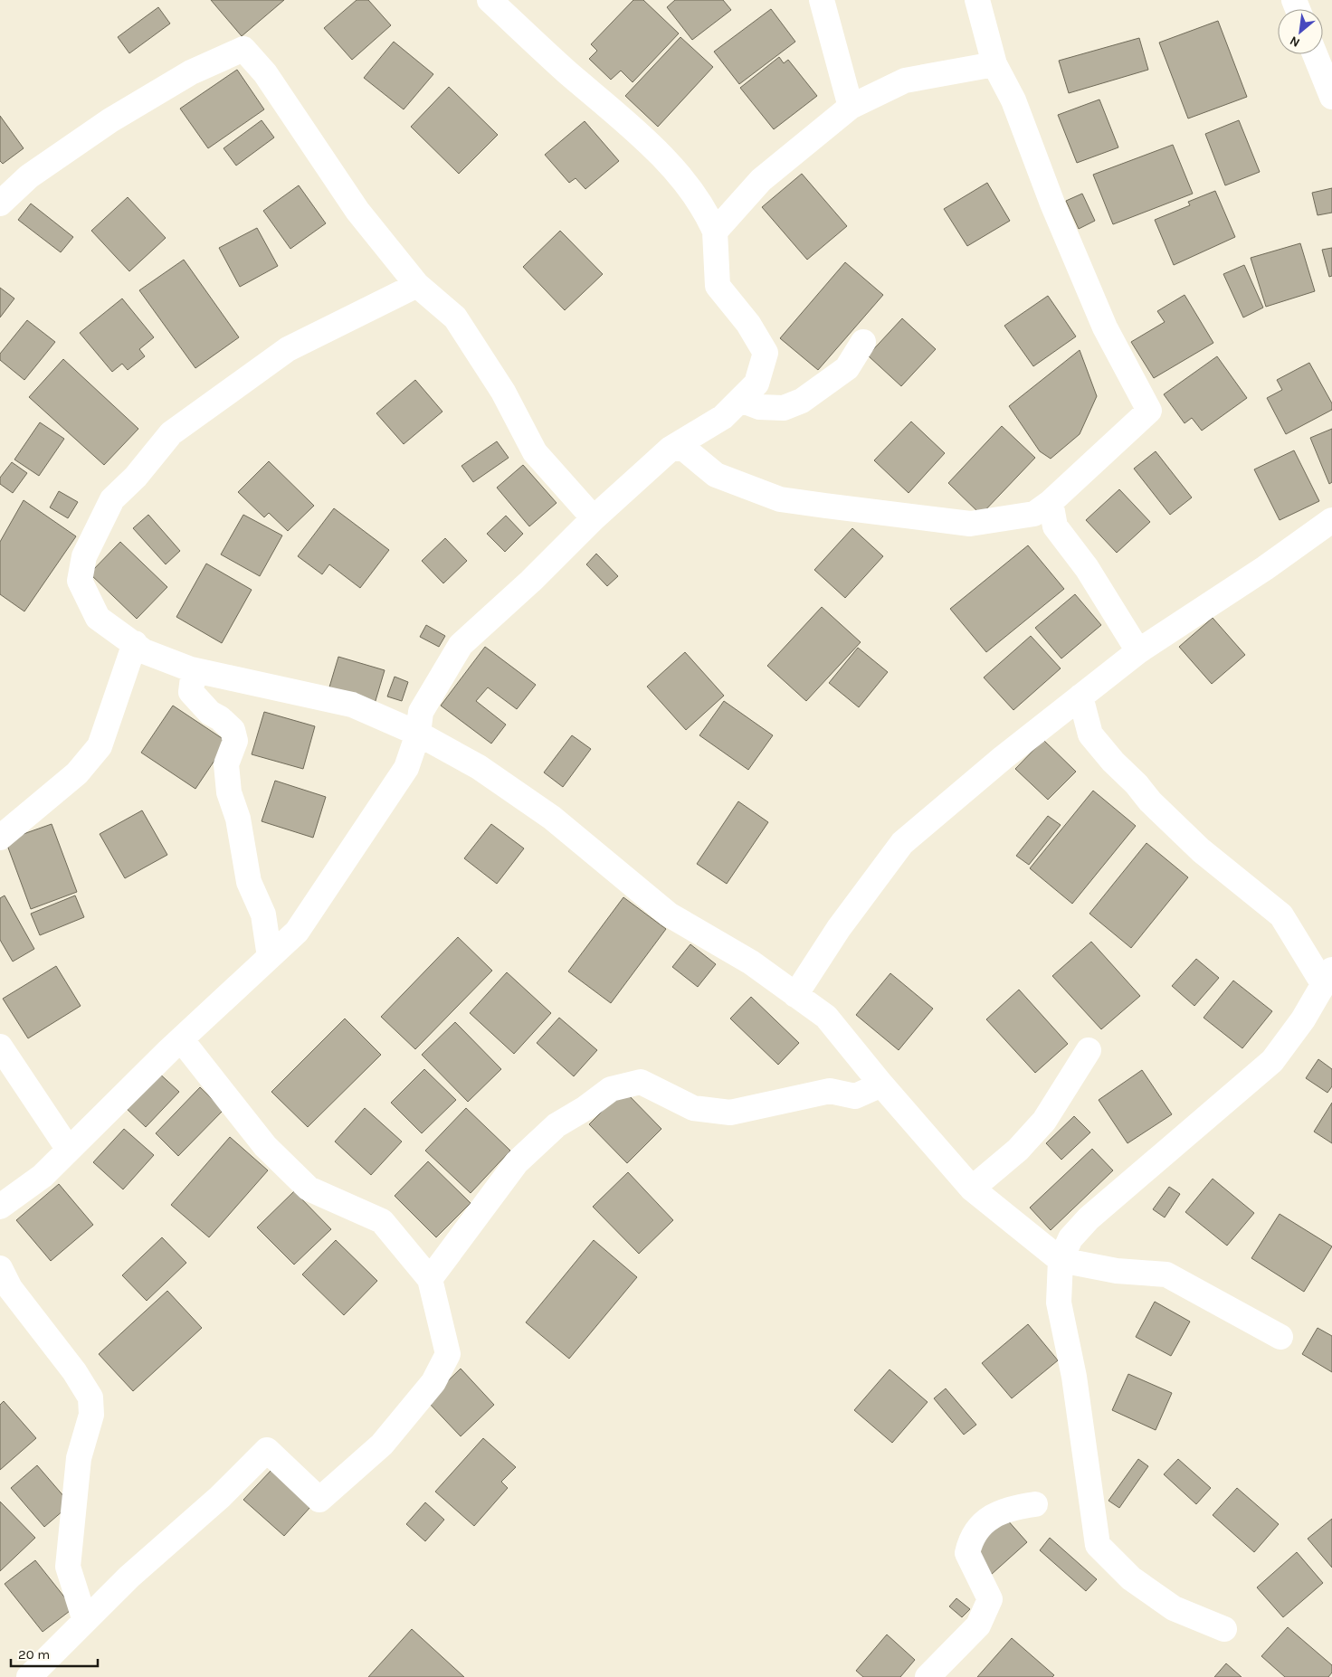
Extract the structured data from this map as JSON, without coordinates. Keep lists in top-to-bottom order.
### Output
{
  "scale_bar": "20 m",
  "north": "bottom left"
}
